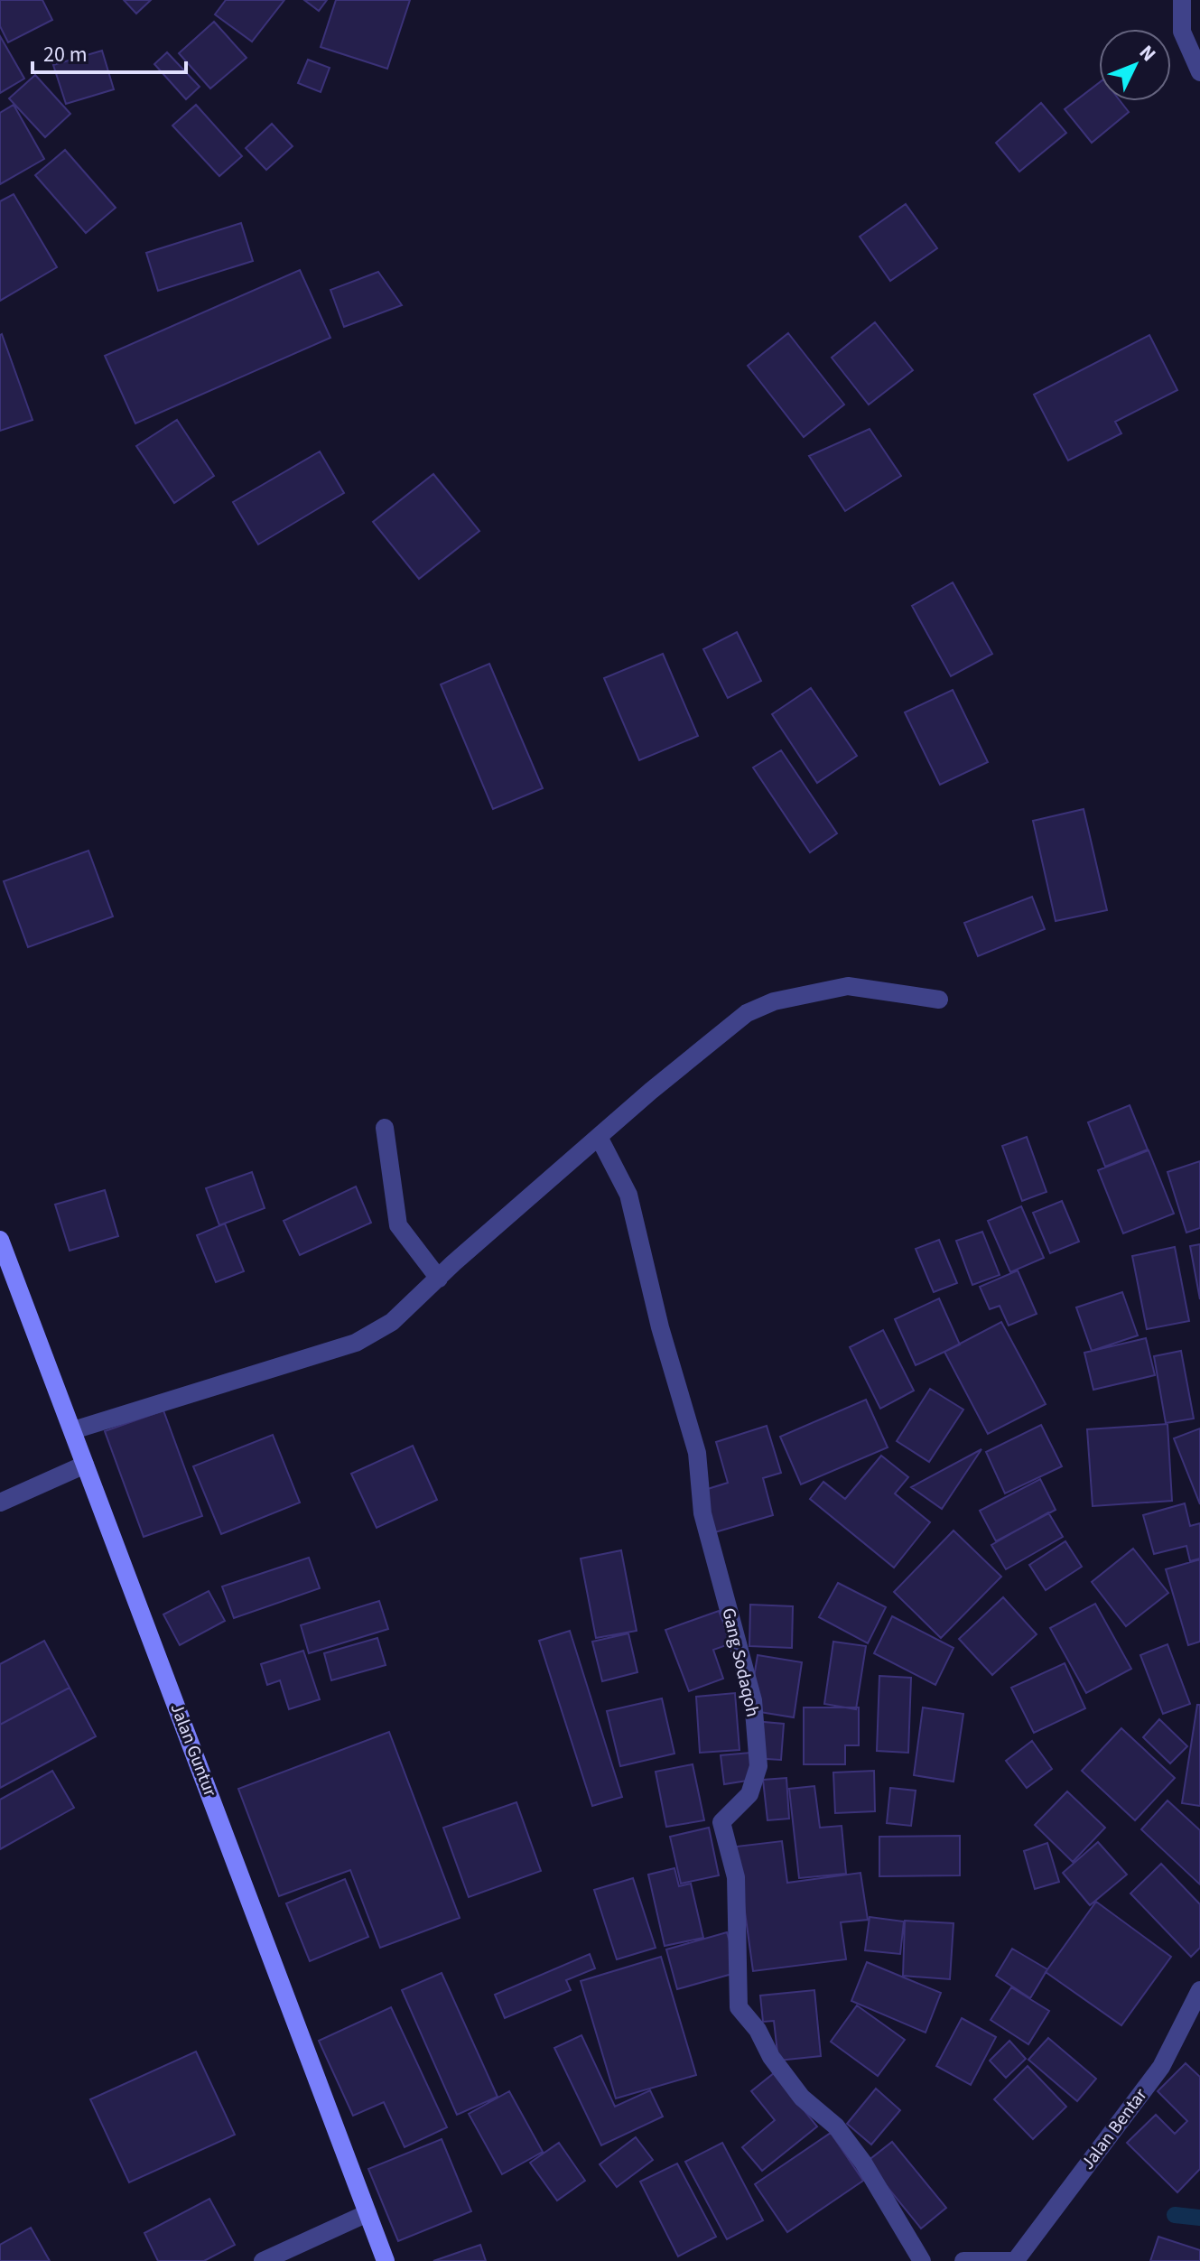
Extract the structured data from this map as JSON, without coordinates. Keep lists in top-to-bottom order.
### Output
{
  "streets": {
    "street": ["Gang Sodaqoh", "Jalan Guntur", "Jalan Bentar"]
  },
  "scale_bar": "20 m",
  "north": "top right"
}
